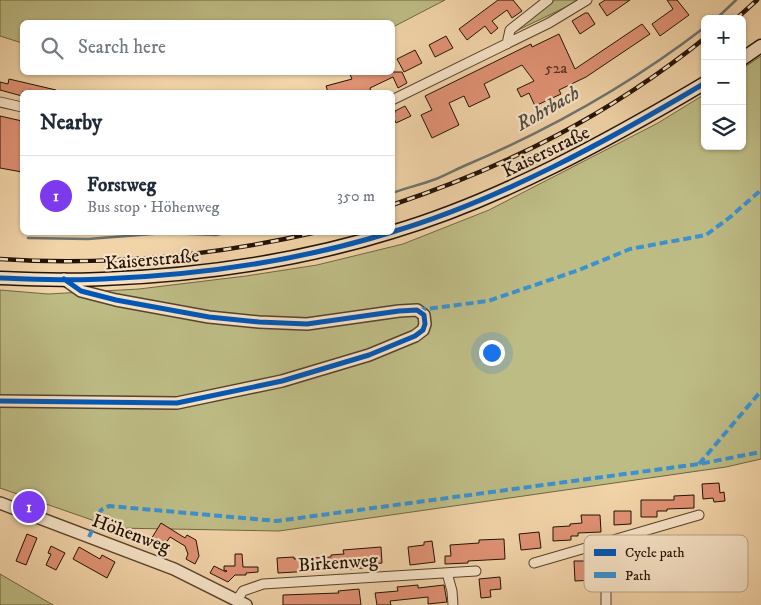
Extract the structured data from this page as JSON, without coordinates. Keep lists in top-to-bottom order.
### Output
{
  "streets": {
    "main road": ["Kaiserstraße"],
    "street": ["Höhenweg", "Birkenweg"]
  },
  "crossings": [
    ["Höhenweg", "Birkenweg"]
  ],
  "water": ["Rohrbach"],
  "house_numbers": ["52a"],
  "legend": ["Cycle path", "Path"],
  "page": {
    "map_buttons": ["+", "−"],
    "search": "Search here",
    "heading": "Nearby",
    "list": [
      {
        "mark": "1",
        "name": "Forstweg",
        "note": "Bus stop · Höhenweg",
        "value": "350 m"
      }
    ],
    "pins": "1"
  }
}
